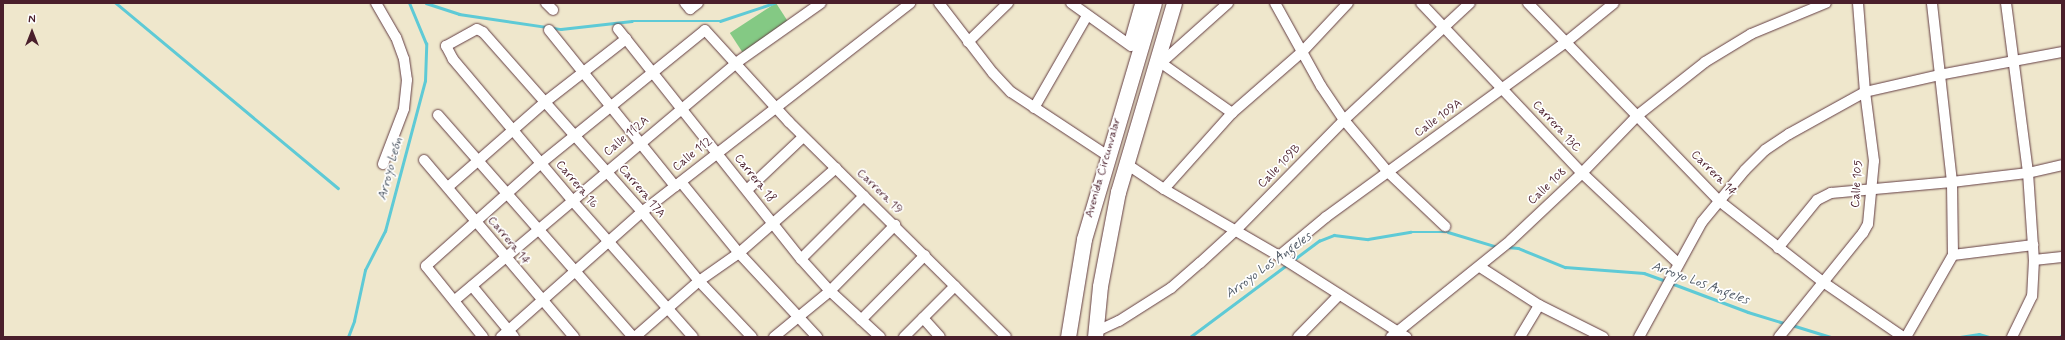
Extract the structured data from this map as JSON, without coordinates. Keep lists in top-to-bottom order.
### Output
{
  "streets": {
    "highway": ["Avenida Circunvalar"],
    "street": [
      "Calle 109A",
      "Carrera 13C",
      "Calle 112A",
      "Calle 112",
      "Calle 109B",
      "Carrera 14",
      "Carrera 18",
      "Calle 105",
      "Carrera 16",
      "Calle 108",
      "Carrera 17A",
      "Carrera 19"
    ]
  },
  "crossings": [
    ["Calle 109A", "Carrera 13C"],
    ["Calle 109A", "Carrera 14"],
    ["Carrera 13C", "Calle 109B"],
    ["Carrera 13C", "Calle 108"],
    ["Calle 112A", "Carrera 14"],
    ["Calle 112A", "Carrera 18"],
    ["Calle 112A", "Carrera 16"],
    ["Calle 112A", "Carrera 17A"],
    ["Calle 112A", "Carrera 19"],
    ["Calle 112", "Carrera 14"],
    ["Calle 112", "Carrera 18"],
    ["Calle 112", "Carrera 16"],
    ["Calle 112", "Carrera 17A"],
    ["Calle 112", "Carrera 19"],
    ["Calle 109B", "Avenida Circunvalar"],
    ["Carrera 14", "Calle 105"],
    ["Carrera 14", "Calle 108"],
    ["Carrera 16", "Carrera 17A"]
  ],
  "water": ["Arroyo León", "Arroyo Los Angeles"],
  "north": "top"
}
